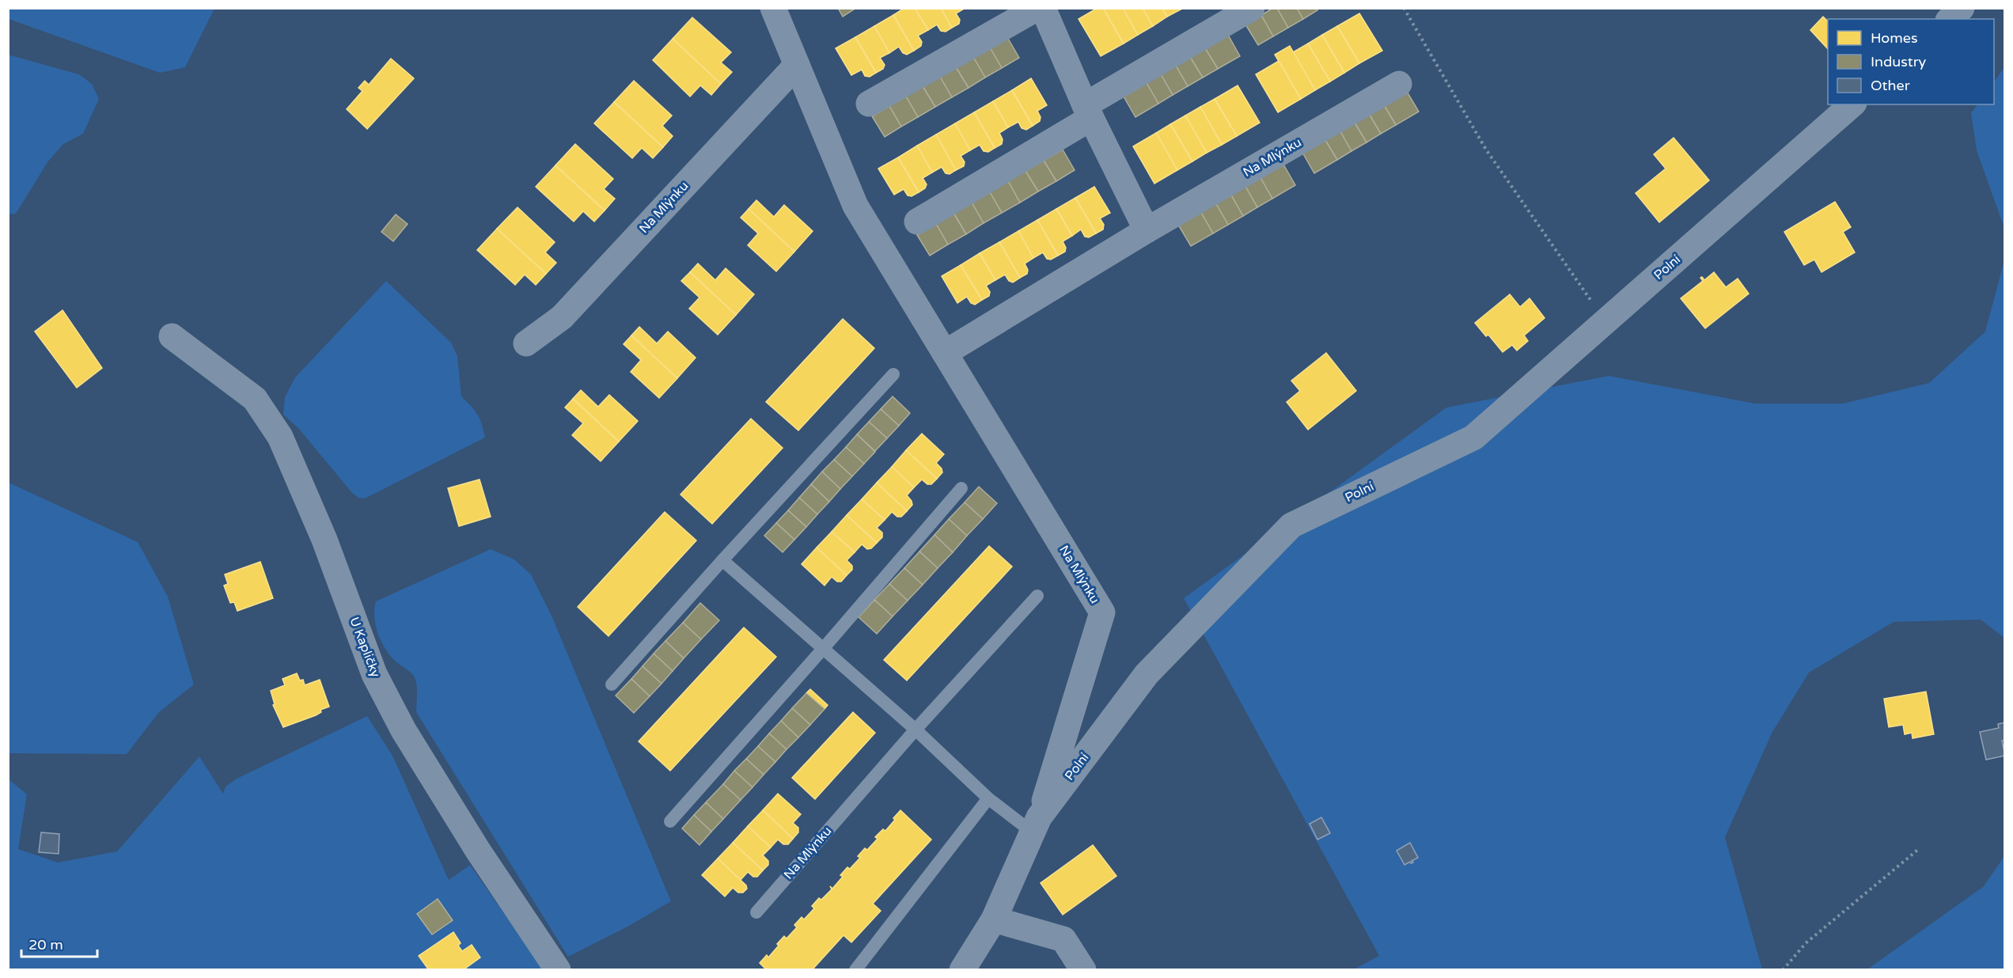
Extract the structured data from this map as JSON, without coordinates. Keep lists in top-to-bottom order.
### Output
{
  "streets": {
    "street": ["Na Mlýnku", "Polní", "U Kapličky"]
  },
  "crossings": [
    ["Na Mlýnku", "Polní"]
  ],
  "legend": ["Homes", "Industry", "Other"],
  "scale_bar": "20 m"
}
